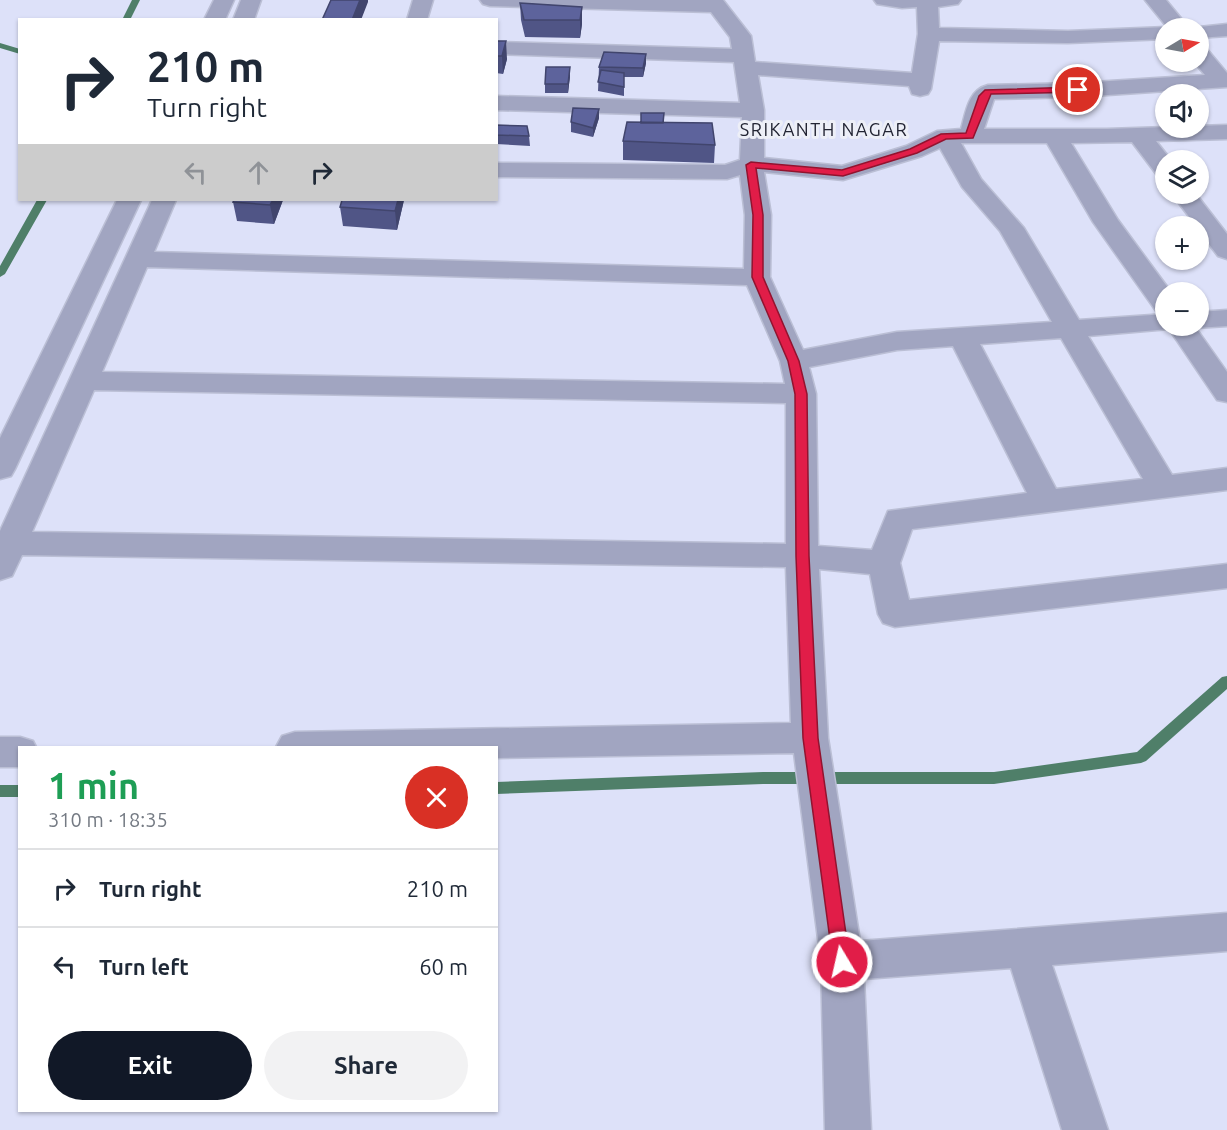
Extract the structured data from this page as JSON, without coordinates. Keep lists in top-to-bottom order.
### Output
{
  "districts": ["SRIKANTH NAGAR"],
  "north": "right",
  "page": {
    "map_buttons": ["+", "−"],
    "turn": ["210 m", "Turn right"],
    "heading": ["1 min", "310 m · 18:35"],
    "list": [
      {
        "name": "Turn right",
        "value": "210 m"
      },
      {
        "name": "Turn left",
        "value": "60 m"
      }
    ],
    "buttons": ["Exit", "Share"]
  }
}
